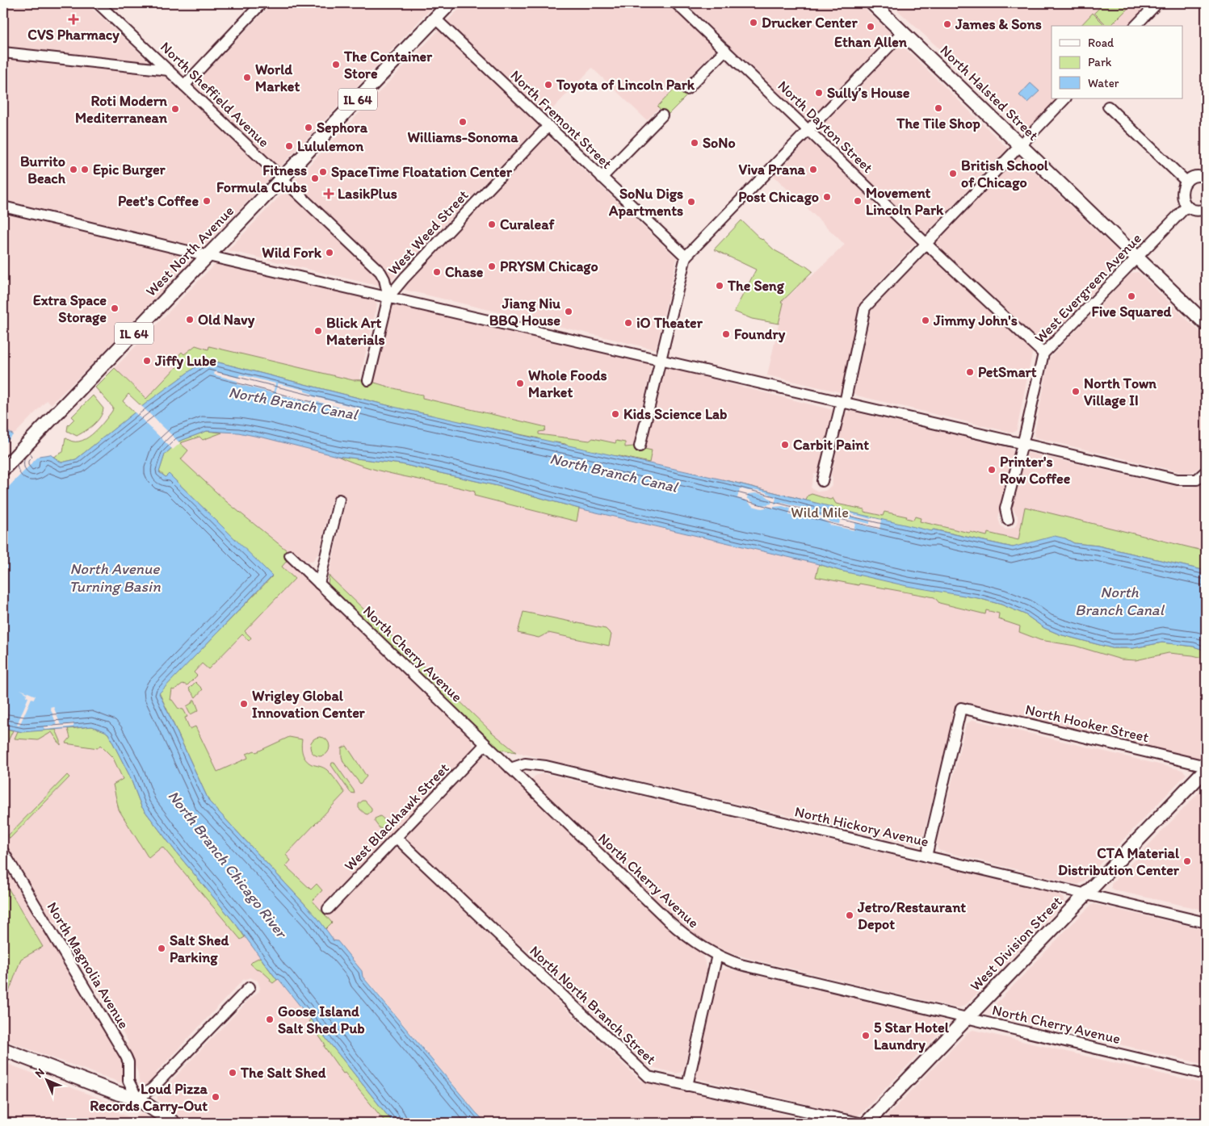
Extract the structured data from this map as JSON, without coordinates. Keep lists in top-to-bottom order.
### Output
{
  "streets": {
    "main road": [
      "North Halsted Street",
      "IL 64",
      "West North Avenue",
      "West Division Street"
    ],
    "street": [
      "North Sheffield Avenue",
      "North Fremont Street",
      "North Dayton Street",
      "West Weed Street",
      "West Evergreen Avenue",
      "North Cherry Avenue",
      "North Hooker Street",
      "West Blackhawk Street",
      "North Hickory Avenue",
      "North Magnolia Avenue",
      "North North Branch Street"
    ]
  },
  "crossings": [
    ["North Halsted Street", "West Evergreen Avenue"],
    ["North Sheffield Avenue", "West Weed Street"],
    ["North Sheffield Avenue", "West North Avenue"],
    ["North Fremont Street", "West Weed Street"],
    ["North Fremont Street", "West North Avenue"],
    ["North Dayton Street", "West Evergreen Avenue"],
    ["North Cherry Avenue", "West Blackhawk Street"],
    ["North Cherry Avenue", "North Hickory Avenue"],
    ["North Cherry Avenue", "West Division Street"],
    ["North Hooker Street", "North Hickory Avenue"],
    ["West Blackhawk Street", "North North Branch Street"],
    ["North Hickory Avenue", "West Division Street"]
  ],
  "water": ["North Branch Canal", "North Avenue Turning Basin", "North Branch Chicago River"],
  "parks": ["Wild Mile"],
  "places": {
    "health": ["CVS Pharmacy", "LasikPlus"],
    "other": [
      "Drucker Center",
      "James & Sons",
      "Ethan Allen",
      "The Container Store",
      "World Market",
      "Toyota of Lincoln Park",
      "Sully’s House",
      "The Tile Shop",
      "Roti Modern Mediterranean",
      "Williams-Sonoma",
      "Sephora",
      "SoNo",
      "Lululemon",
      "Burrito Beach",
      "Epic Burger",
      "Viva Prana",
      "SpaceTime Floatation Center",
      "British School of Chicago",
      "Fitness Formula Clubs",
      "Post Chicago",
      "Peet's Coffee",
      "Movement Lincoln Park",
      "SoNu Digs Apartments",
      "Curaleaf",
      "Wild Fork",
      "PRYSM Chicago",
      "Chase",
      "The Seng",
      "Five Squared",
      "Extra Space Storage",
      "Jiang Niu BBQ House",
      "Old Navy",
      "Jimmy John's",
      "iO Theater",
      "Blick Art Materials",
      "Foundry",
      "Jiffy Lube",
      "PetSmart",
      "Whole Foods Market",
      "North Town Village II",
      "Kids Science Lab",
      "Carbit Paint",
      "Printer's Row Coffee",
      "Wrigley Global Innovation Center",
      "CTA Material Distribution Center",
      "Jetro/Restaurant Depot",
      "Salt Shed Parking",
      "Goose Island Salt Shed Pub",
      "5 Star Hotel Laundry",
      "The Salt Shed",
      "Loud Pizza Records Carry-Out"
    ]
  },
  "legend": ["Road", "Park", "Water"],
  "north": "top left"
}
